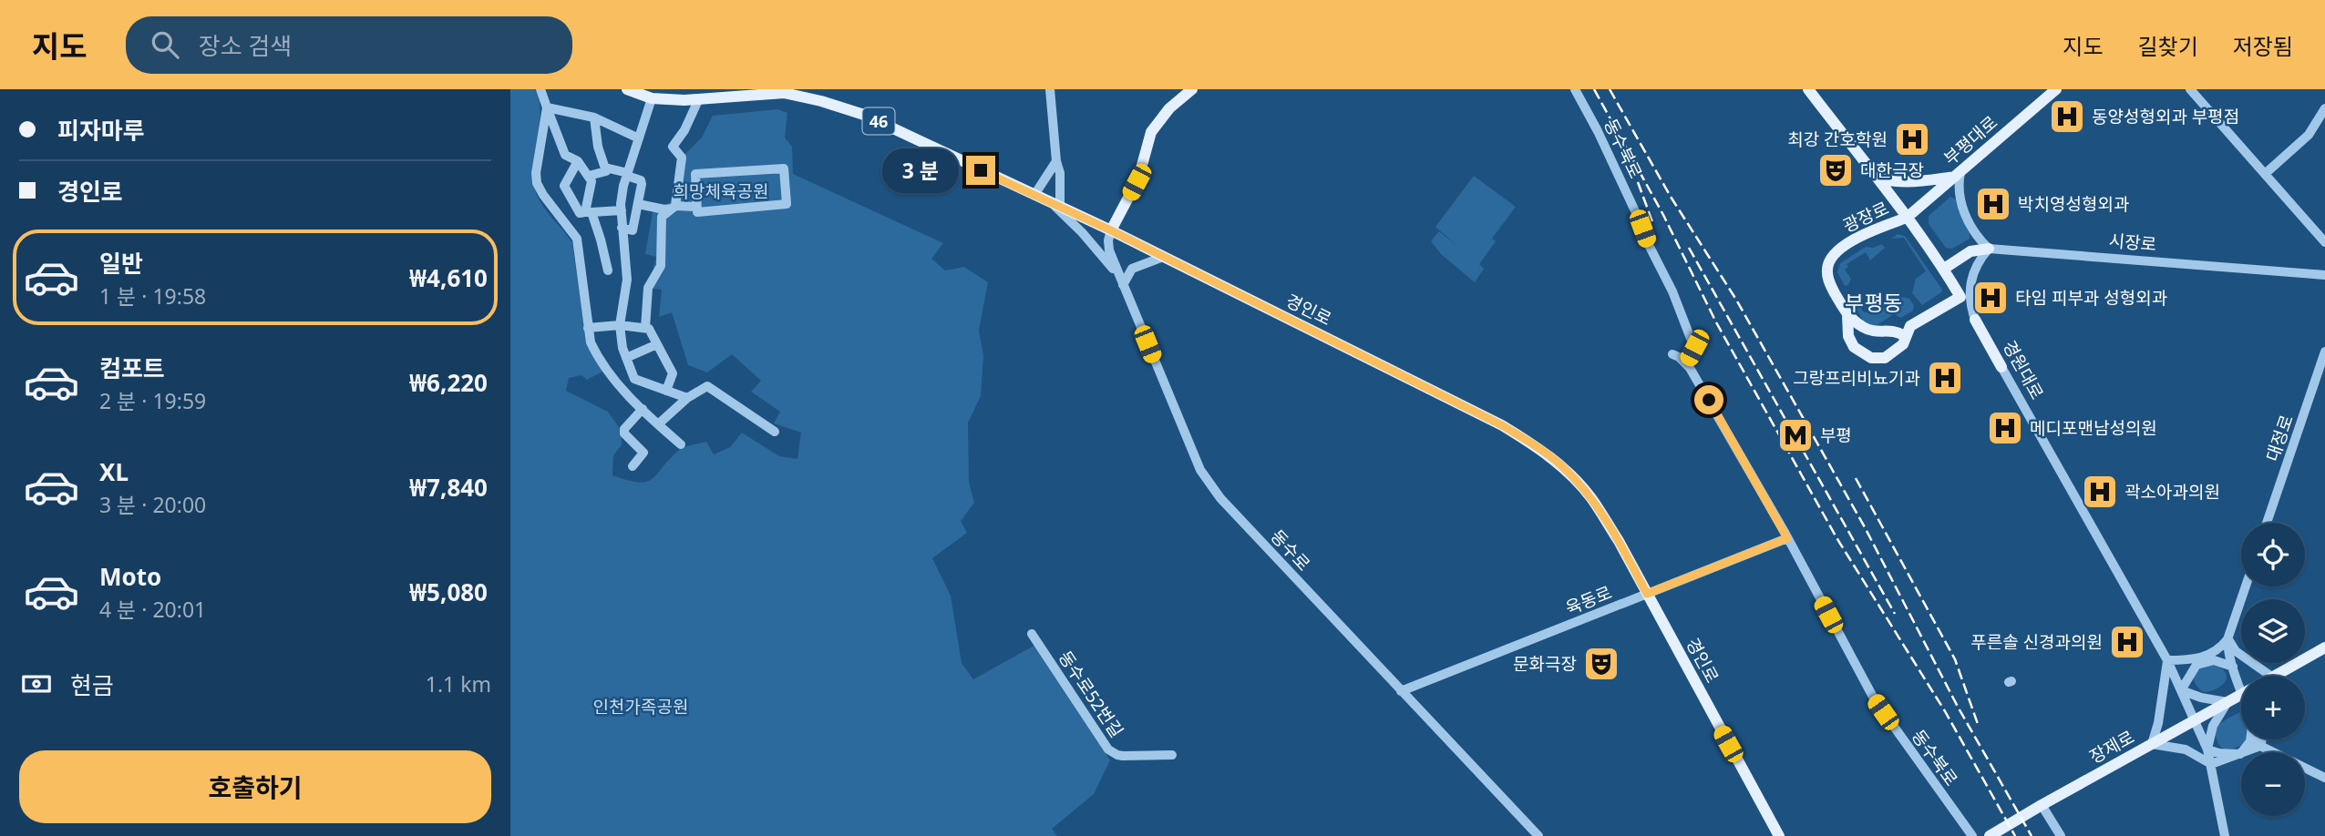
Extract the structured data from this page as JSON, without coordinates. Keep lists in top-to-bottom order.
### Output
{
  "streets": {
    "main road": [
      "46",
      "부평대로",
      "광장로",
      "시장로",
      "경인로",
      "경원대로",
      "장제로"
    ],
    "street": [
      "동수북로",
      "대정로",
      "동수로",
      "육동로",
      "동수로52번길"
    ]
  },
  "crossings": [
    ["부평대로", "광장로"],
    ["부평대로", "시장로"],
    ["부평대로", "경원대로"],
    ["동수북로", "육동로"],
    ["광장로", "시장로"],
    ["광장로", "경원대로"],
    ["시장로", "경원대로"],
    ["경인로", "동수로"],
    ["경인로", "육동로"],
    ["경원대로", "장제로"],
    ["동수로", "육동로"]
  ],
  "districts": ["부평동"],
  "parks": ["희망체육공원", "인천가족공원"],
  "places": {
    "hospital": [
      "동양성형외과 부평점",
      "최강 간호학원",
      "박치영성형외과",
      "타임 피부과 성형외과",
      "그랑프리비뇨기과",
      "메디포맨남성의원",
      "곽소아과의원",
      "푸른솔 신경과의원"
    ],
    "theatre": ["대한극장", "문화극장"],
    "metro station": ["부평"]
  },
  "page": {
    "header": "지도",
    "search": "장소 검색",
    "nav": ["지도", "길찾기", "저장됨"],
    "banner": ["피자마루", "경인로"],
    "bubble": "3 분",
    "list": [
      {
        "name": "일반",
        "note": "1 분 · 19:58",
        "value": "₩4,610"
      },
      {
        "name": "컴포트",
        "note": "2 분 · 19:59",
        "value": "₩6,220"
      },
      {
        "name": "XL",
        "note": "3 분 · 20:00",
        "value": "₩7,840"
      },
      {
        "name": "Moto",
        "note": "4 분 · 20:01",
        "value": "₩5,080"
      }
    ],
    "map_buttons": ["+", "−"],
    "pay": ["현금", "1.1 km"],
    "buttons": "호출하기"
  }
}
